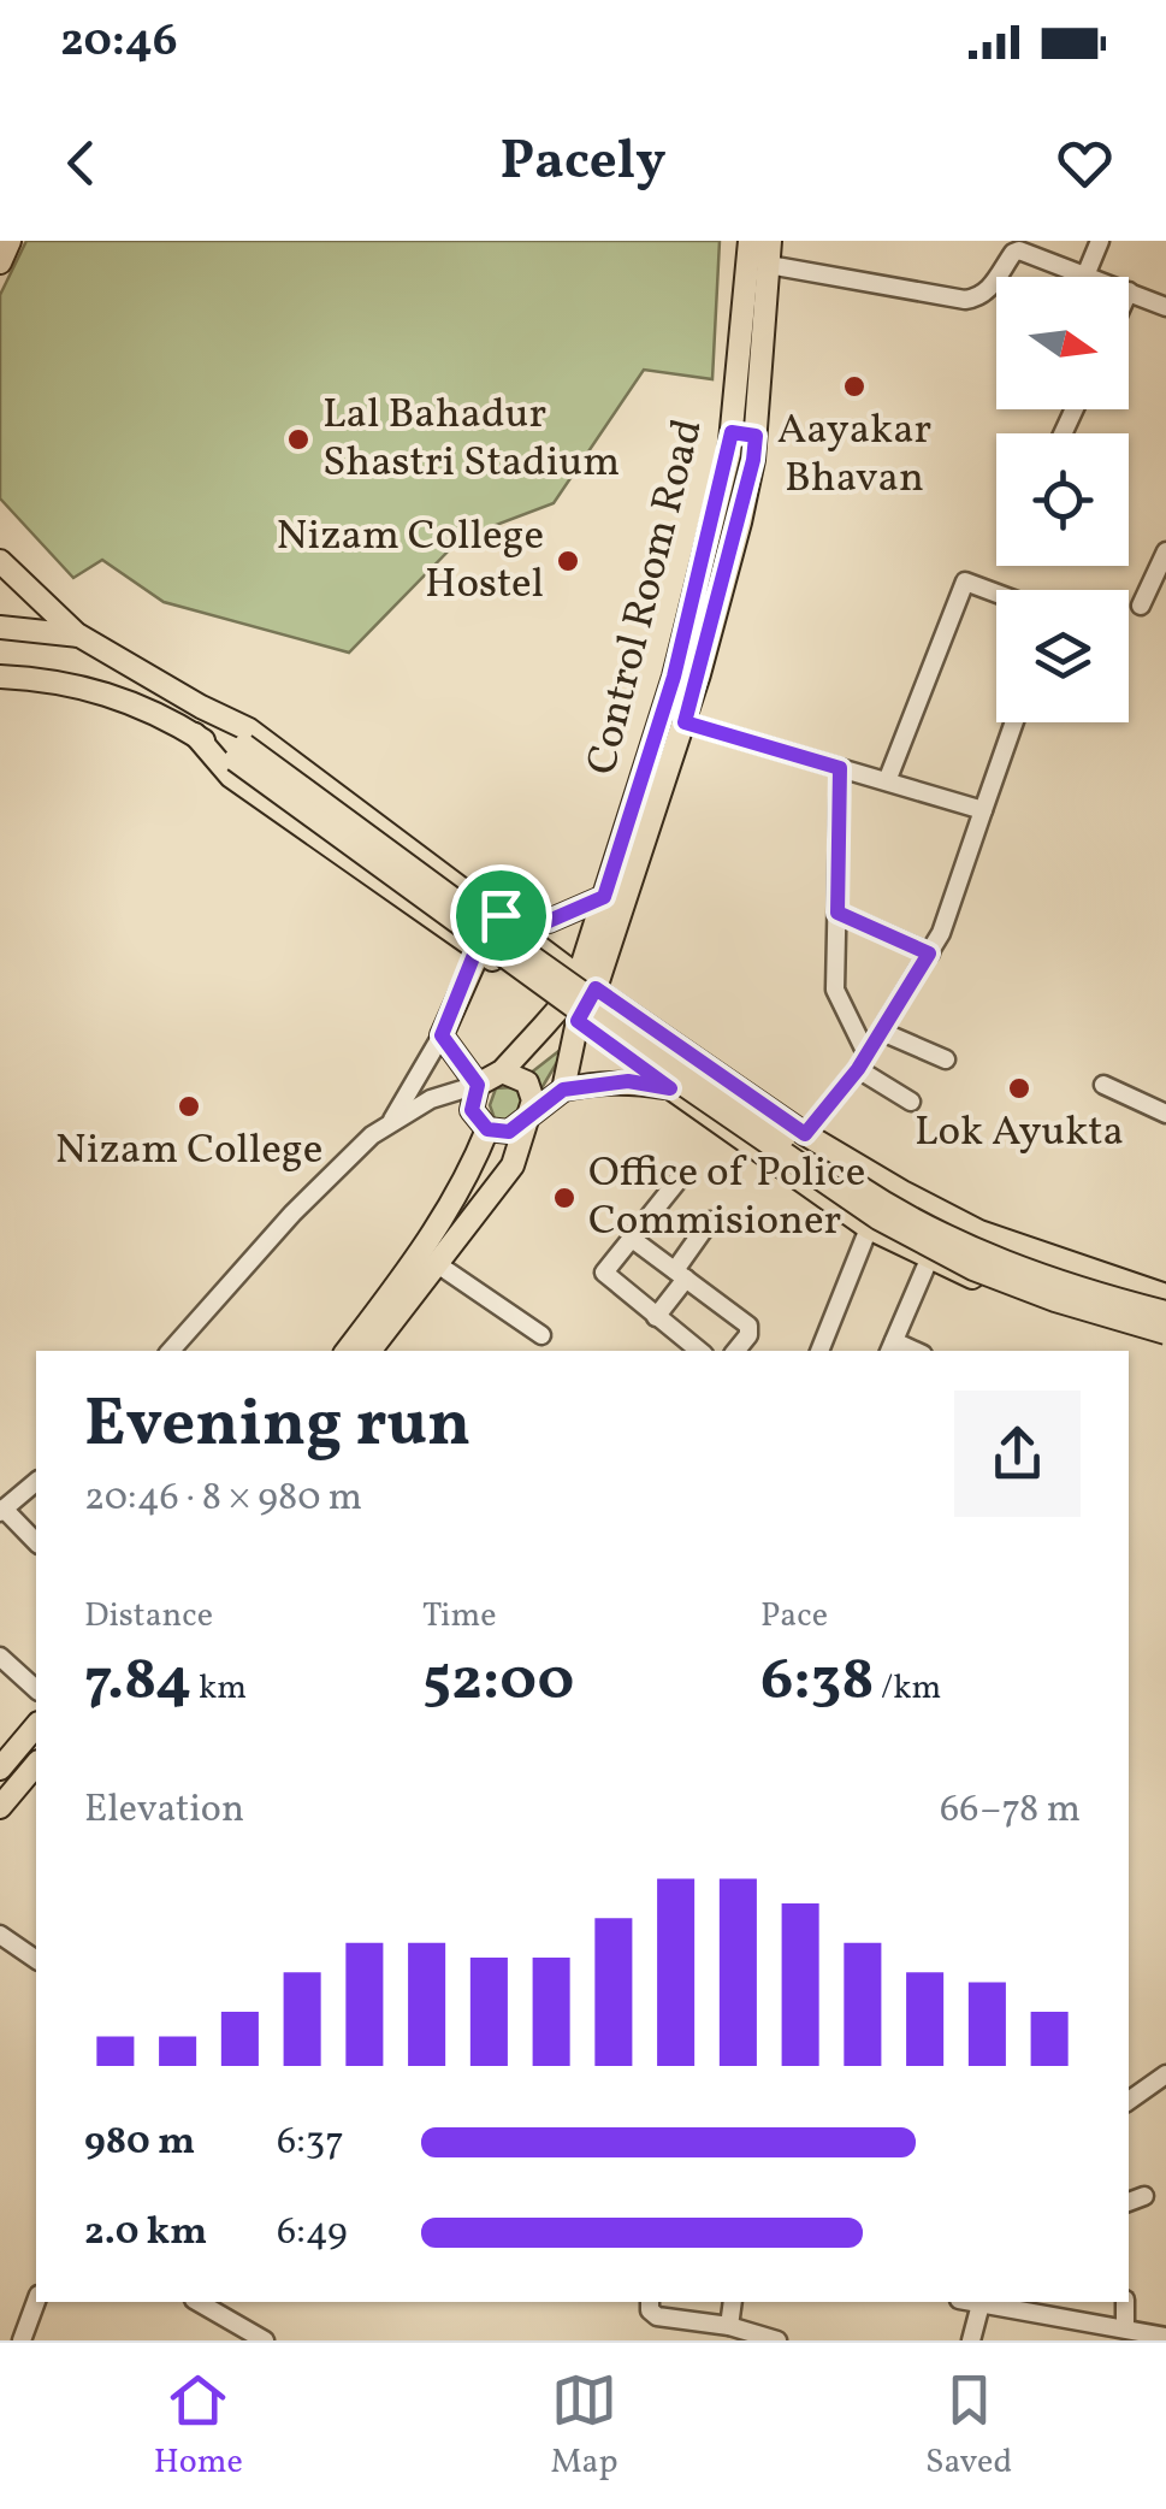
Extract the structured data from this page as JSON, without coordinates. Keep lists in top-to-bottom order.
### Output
{
  "streets": {
    "main road": ["Control Room Road"]
  },
  "places": [
    "Aayakar Bhavan",
    "Lal Bahadur Shastri Stadium",
    "Nizam College Hostel",
    "Lok Ayukta",
    "Nizam College",
    "Office of Police Commisioner"
  ],
  "north": "right",
  "page": {
    "status": "20:46",
    "header": "Pacely",
    "heading": ["Evening run", "20:46 · 8 × 980 m"],
    "stats": [
      ["Distance", "7.84 km"],
      ["Time", "52:00"],
      ["Pace", "6:38 /km"]
    ],
    "chart": ["Elevation", "66–78 m"],
    "list": [
      {
        "name": "980 m",
        "note": "6:37"
      },
      {
        "name": "2.0 km",
        "note": "6:49"
      }
    ],
    "tabs": ["Home", "Map", "Saved"]
  }
}
